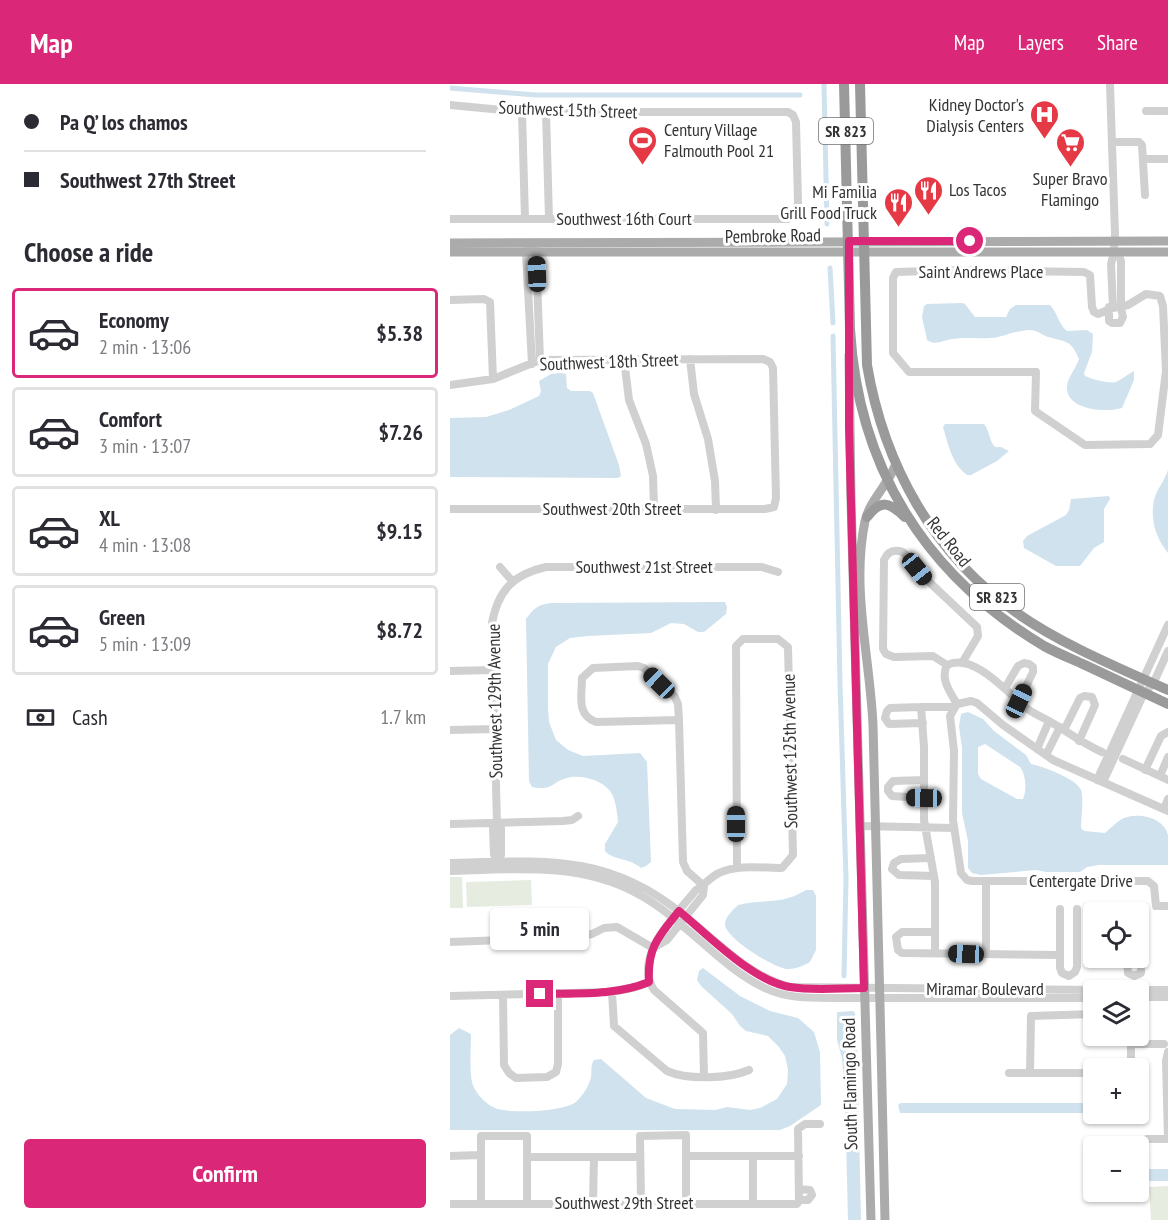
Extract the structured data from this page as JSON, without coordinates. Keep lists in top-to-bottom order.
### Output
{
  "streets": {
    "highway": ["SR 823", "Red Road", "South Flamingo Road"],
    "main road": ["Pembroke Road"],
    "street": [
      "Southwest 15th Street",
      "Southwest 16th Court",
      "Saint Andrews Place",
      "Southwest 18th Street",
      "Southwest 20th Street",
      "Southwest 21st Street",
      "Southwest 129th Avenue",
      "Southwest 125th Avenue",
      "Centergate Drive",
      "Miramar Boulevard",
      "Southwest 29th Street"
    ]
  },
  "crossings": [
    ["Southwest 15th Street", "Southwest 16th Court"],
    ["SR 823", "Pembroke Road"],
    ["SR 823", "Red Road"],
    ["Pembroke Road", "Red Road"],
    ["Pembroke Road", "South Flamingo Road"],
    ["Southwest 18th Street", "Southwest 20th Street"],
    ["Red Road", "South Flamingo Road"],
    ["Southwest 21st Street", "Southwest 129th Avenue"],
    ["Miramar Boulevard", "South Flamingo Road"]
  ],
  "places": {
    "hospital": ["Kidney Doctor's Dialysis Centers"],
    "sports": ["Century Village Falmouth Pool 21"],
    "supermarket": ["Super Bravo Flamingo"],
    "restaurant": ["Los Tacos", "Mi Familia Grill Food Truck"]
  },
  "page": {
    "header": "Map",
    "nav": ["Map", "Layers", "Share"],
    "banner": ["Pa Q’ los chamos", "Southwest 27th Street"],
    "heading": "Choose a ride",
    "list": [
      {
        "name": "Economy",
        "note": "2 min · 13:06",
        "value": "$5.38"
      },
      {
        "name": "Comfort",
        "note": "3 min · 13:07",
        "value": "$7.26"
      },
      {
        "name": "XL",
        "note": "4 min · 13:08",
        "value": "$9.15"
      },
      {
        "name": "Green",
        "note": "5 min · 13:09",
        "value": "$8.72"
      }
    ],
    "pay": ["Cash", "1.7 km"],
    "map_buttons": ["+", "−"],
    "bubble": "5 min",
    "buttons": "Confirm"
  }
}
